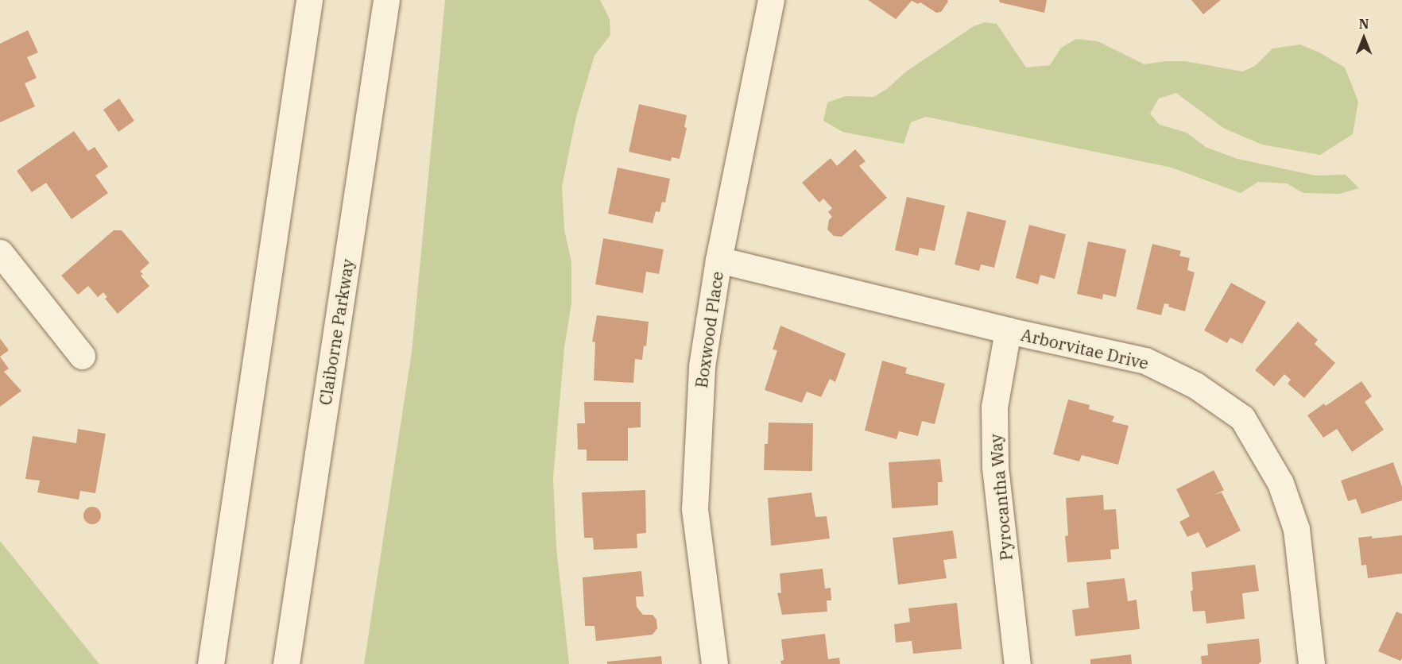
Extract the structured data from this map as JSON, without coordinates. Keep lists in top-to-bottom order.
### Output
{
  "streets": {
    "street": [
      "Boxwood Place",
      "Claiborne Parkway",
      "Arborvitae Drive",
      "Pyrocantha Way"
    ]
  },
  "crossings": [
    ["Boxwood Place", "Arborvitae Drive"],
    ["Arborvitae Drive", "Pyrocantha Way"]
  ],
  "north": "top"
}
